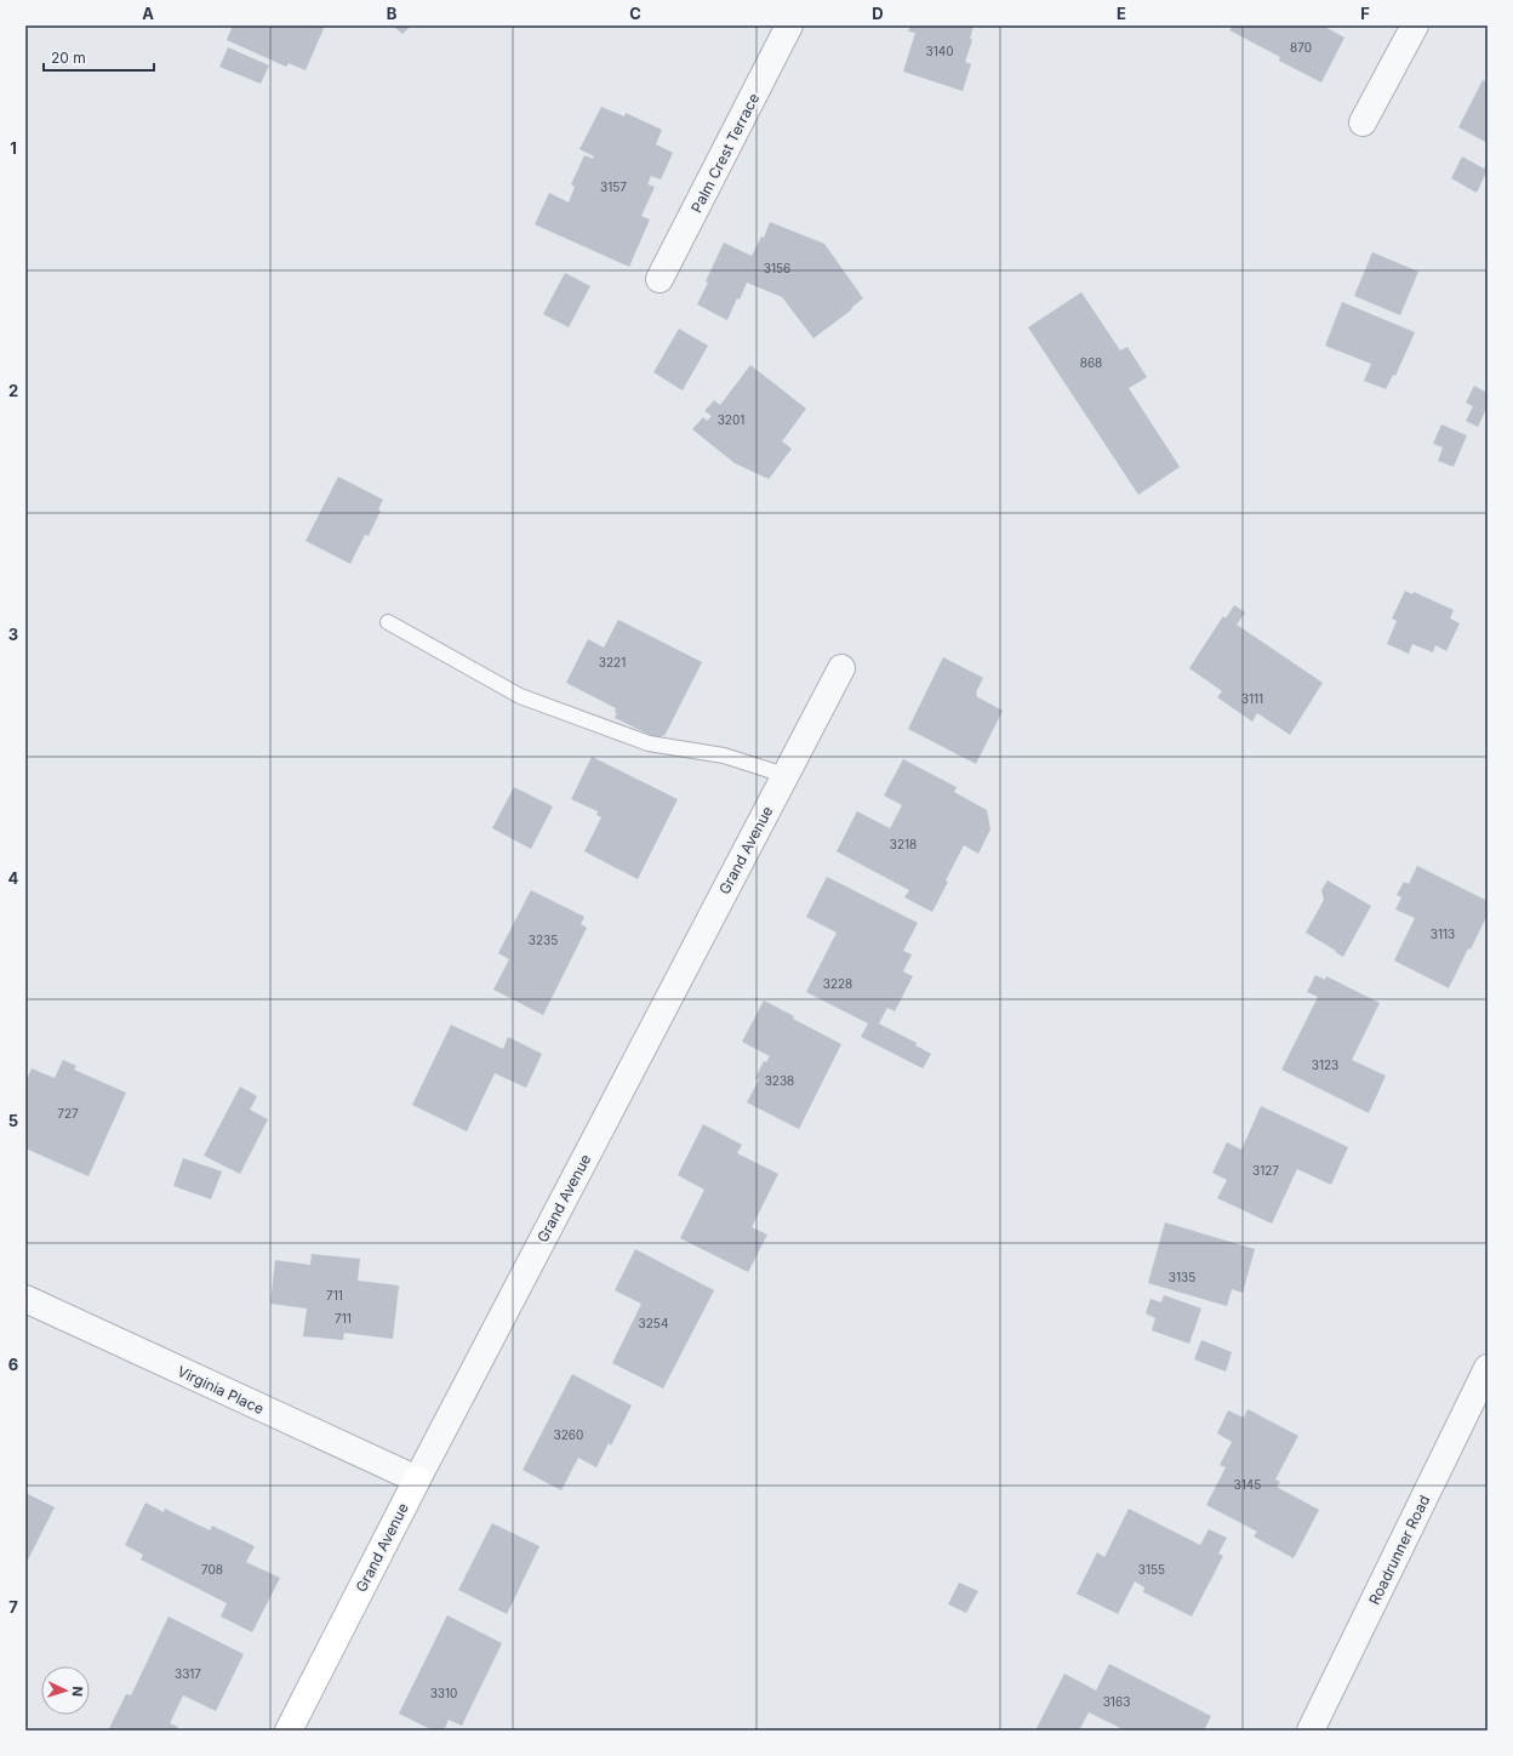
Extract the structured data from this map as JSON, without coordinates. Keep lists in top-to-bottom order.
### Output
{
  "streets": {
    "street": [
      "Palm Crest Terrace",
      "Grand Avenue",
      "Virginia Place",
      "Roadrunner Road"
    ]
  },
  "crossings": [
    ["Grand Avenue", "Virginia Place"]
  ],
  "house_numbers": [
    "870",
    "3140",
    "3157",
    "3156",
    "868",
    "3201",
    "3221",
    "3111",
    "3218",
    "3113",
    "3235",
    "3228",
    "3123",
    "3238",
    "727",
    "3127",
    "3135",
    "711",
    "711",
    "3254",
    "3260",
    "3145",
    "708",
    "3155",
    "3317",
    "3310",
    "3163"
  ],
  "scale_bar": "20 m",
  "north": "right",
  "grid": {
    "columns": [
      "A",
      "B",
      "C",
      "D",
      "E",
      "F"
    ],
    "rows": [
      "1",
      "2",
      "3",
      "4",
      "5",
      "6",
      "7"
    ]
  }
}
